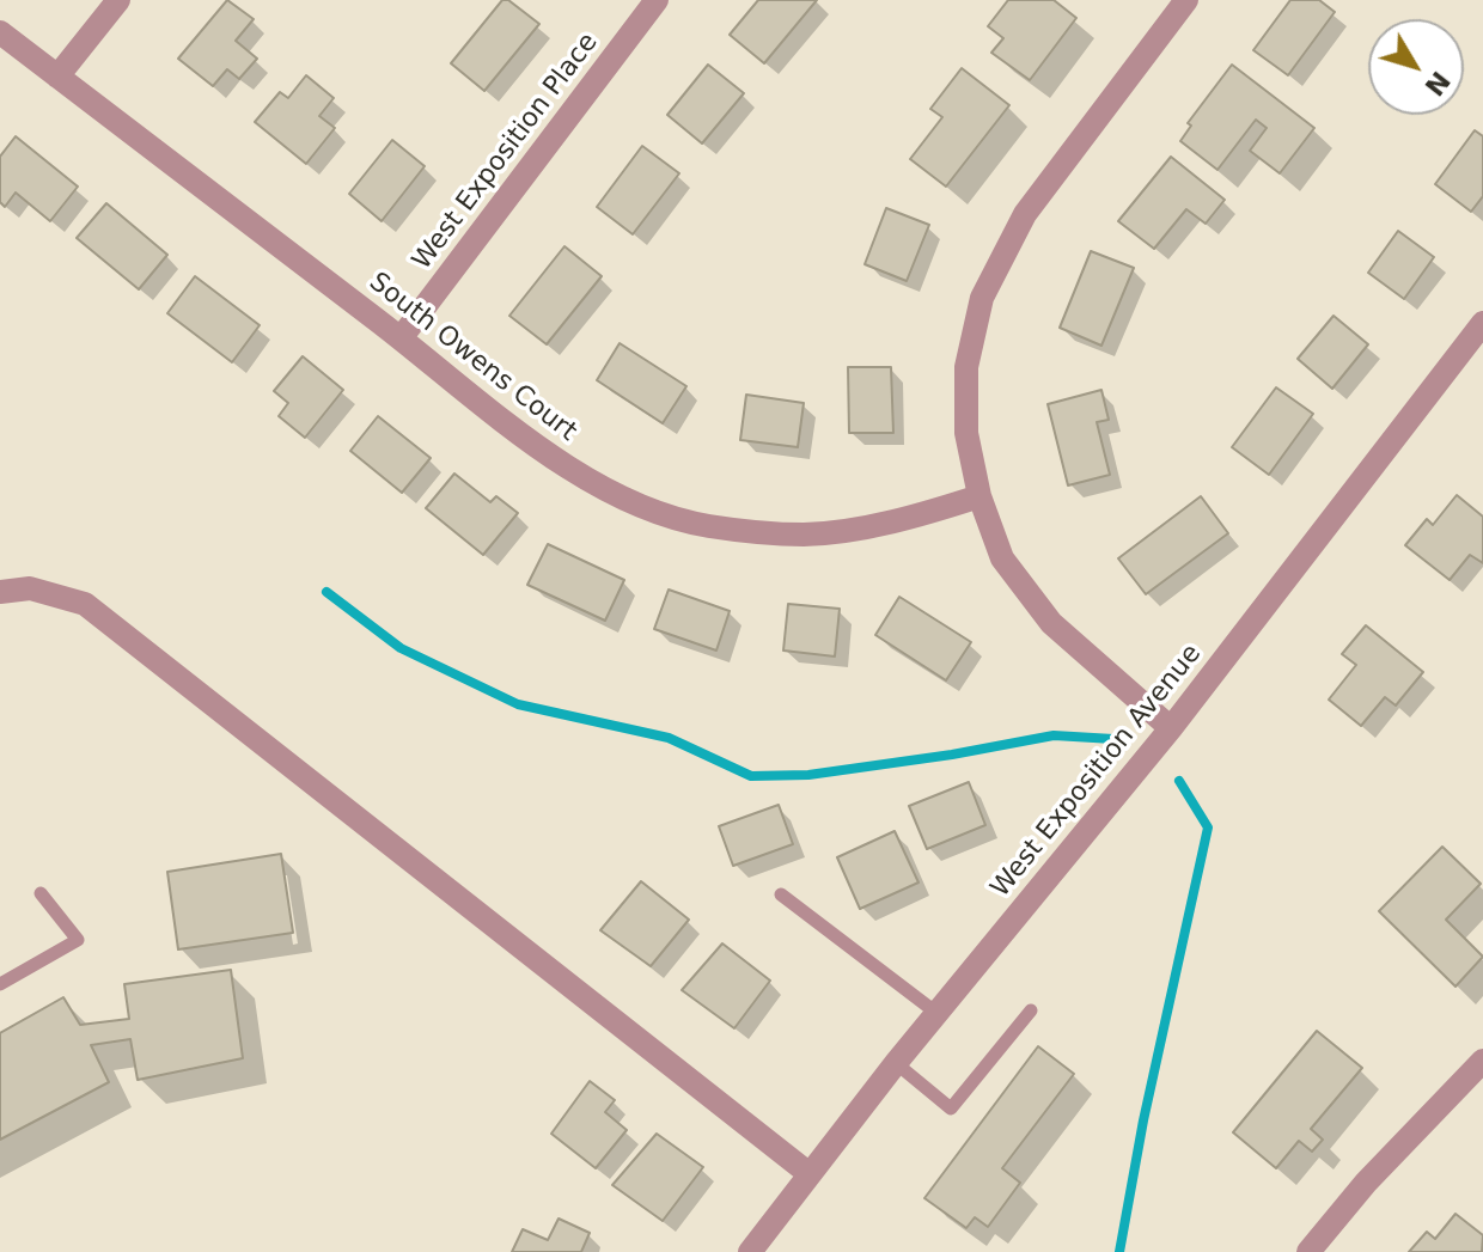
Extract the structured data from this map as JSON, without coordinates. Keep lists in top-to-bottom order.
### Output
{
  "streets": {
    "street": ["West Exposition Place", "South Owens Court", "West Exposition Avenue"]
  },
  "crossings": [
    ["West Exposition Place", "South Owens Court"]
  ],
  "north": "bottom right"
}
